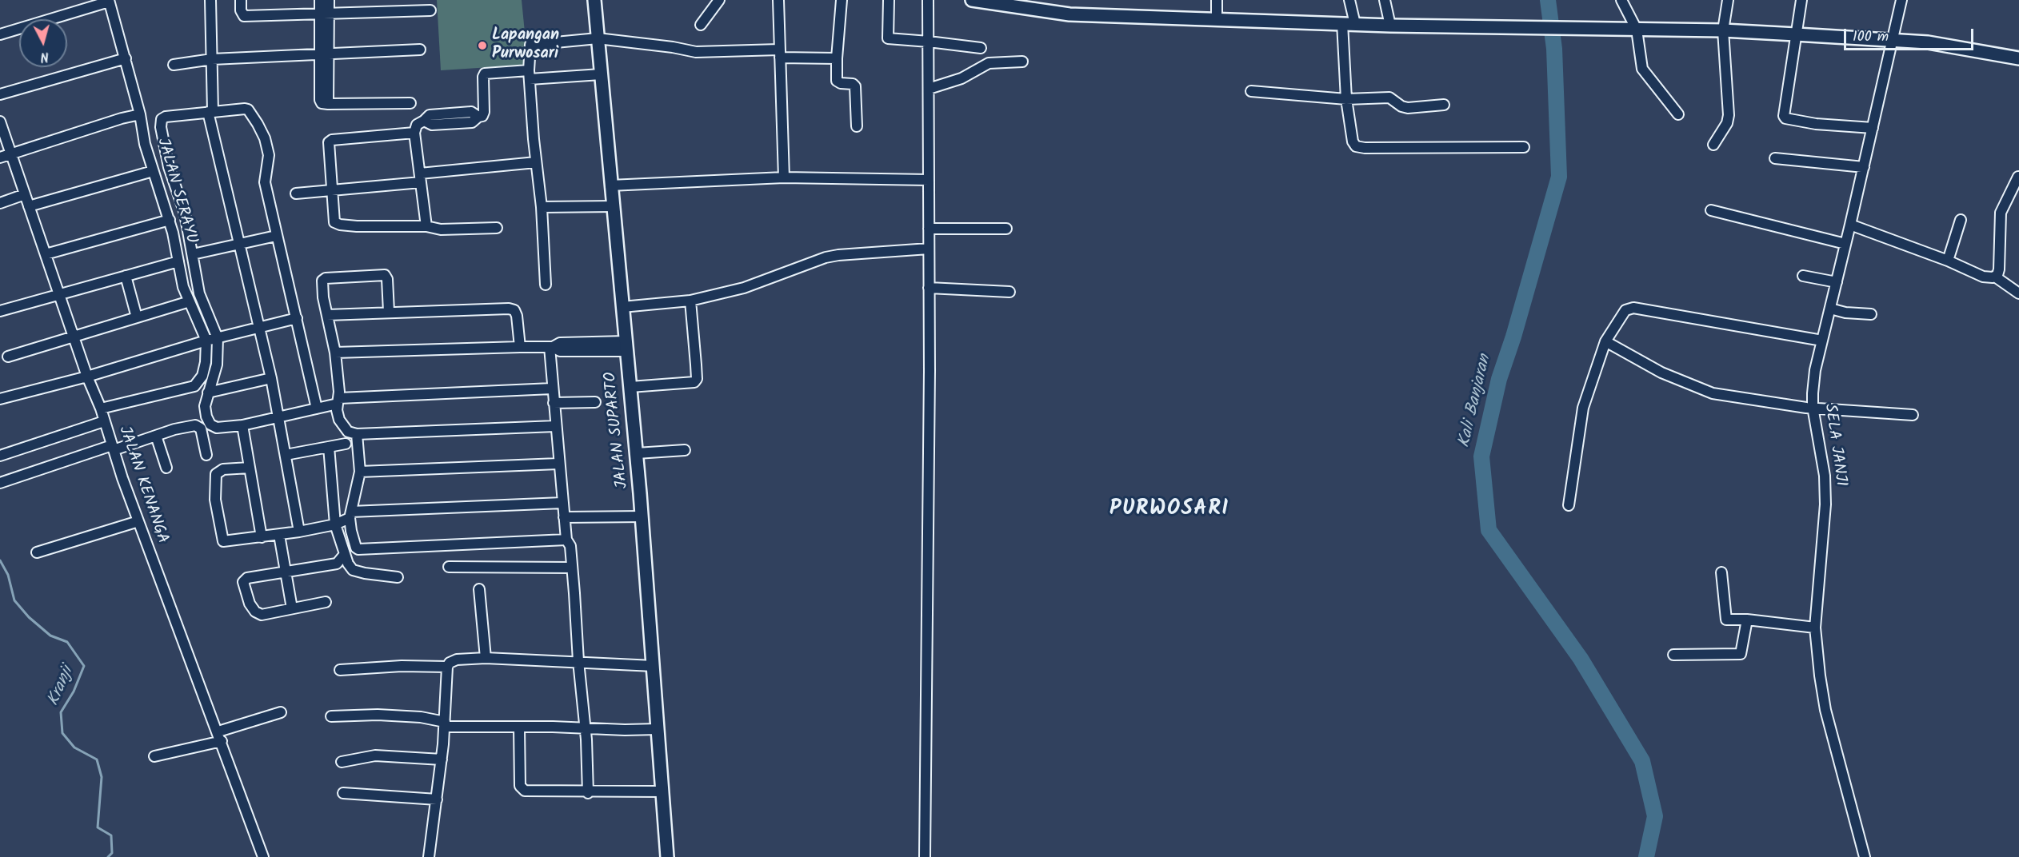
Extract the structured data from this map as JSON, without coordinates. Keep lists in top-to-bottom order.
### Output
{
  "streets": {
    "street": [
      "JALAN SERAYU",
      "JALAN SUPARTO",
      "SELA JANJI",
      "JALAN KENANGA"
    ]
  },
  "crossings": [
    ["JALAN SERAYU", "JALAN KENANGA"]
  ],
  "districts": ["PURWOSARI"],
  "water": ["Kali Banjaran", "Kranji"],
  "places": ["Lapangan Purwosari"],
  "scale_bar": "100 m",
  "north": "bottom"
}
